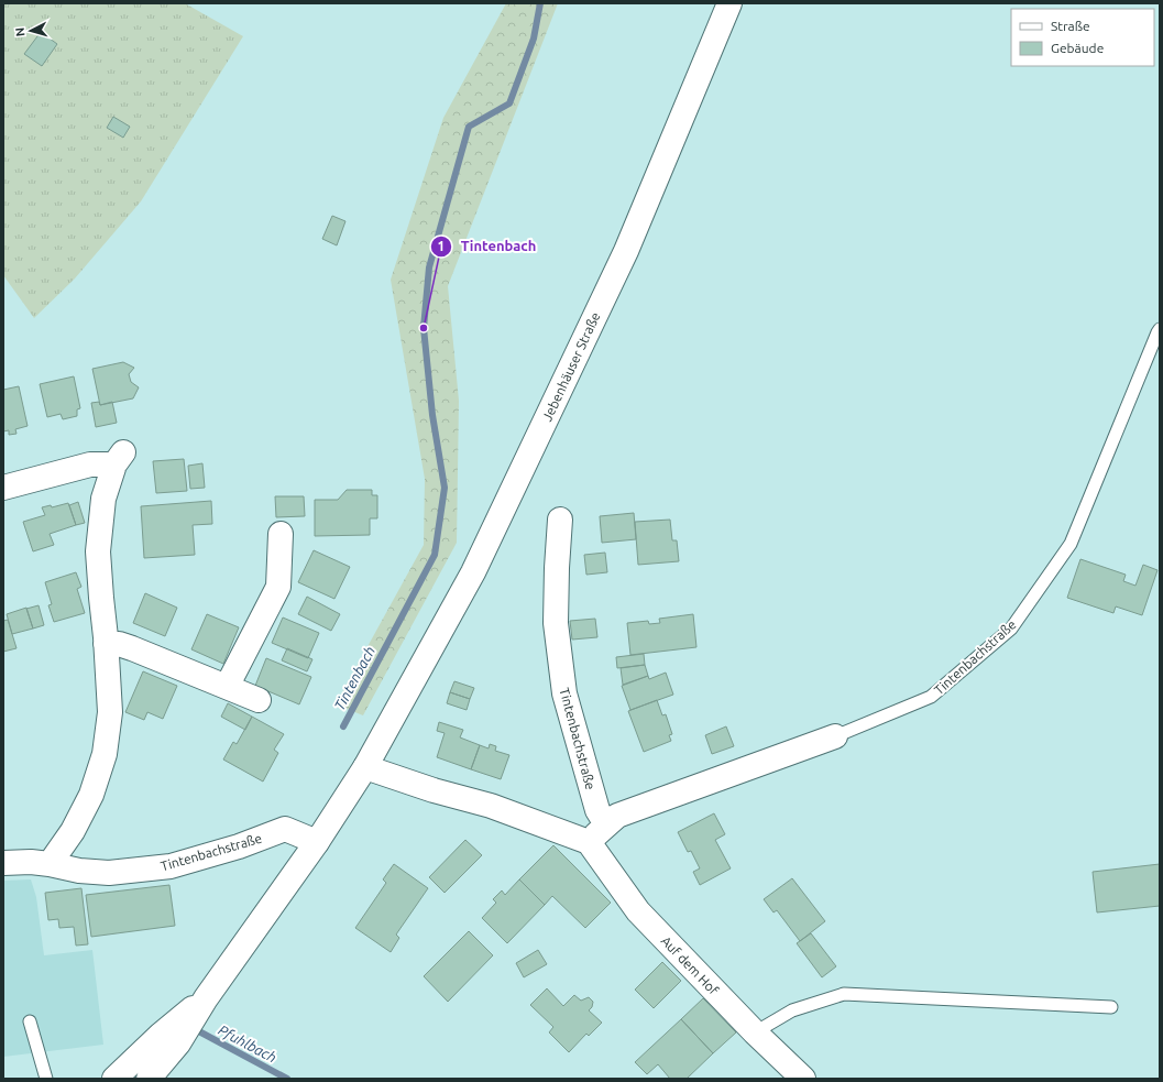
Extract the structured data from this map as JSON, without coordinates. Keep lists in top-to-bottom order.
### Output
{
  "streets": {
    "street": ["Jebenhäuser Straße", "Tintenbachstraße", "Auf dem Hof"]
  },
  "crossings": [
    ["Tintenbachstraße", "Auf dem Hof"]
  ],
  "water": ["Tintenbach", "Pfuhlbach"],
  "places": ["Tintenbach"],
  "legend": ["Straße", "Gebäude"],
  "north": "left"
}
